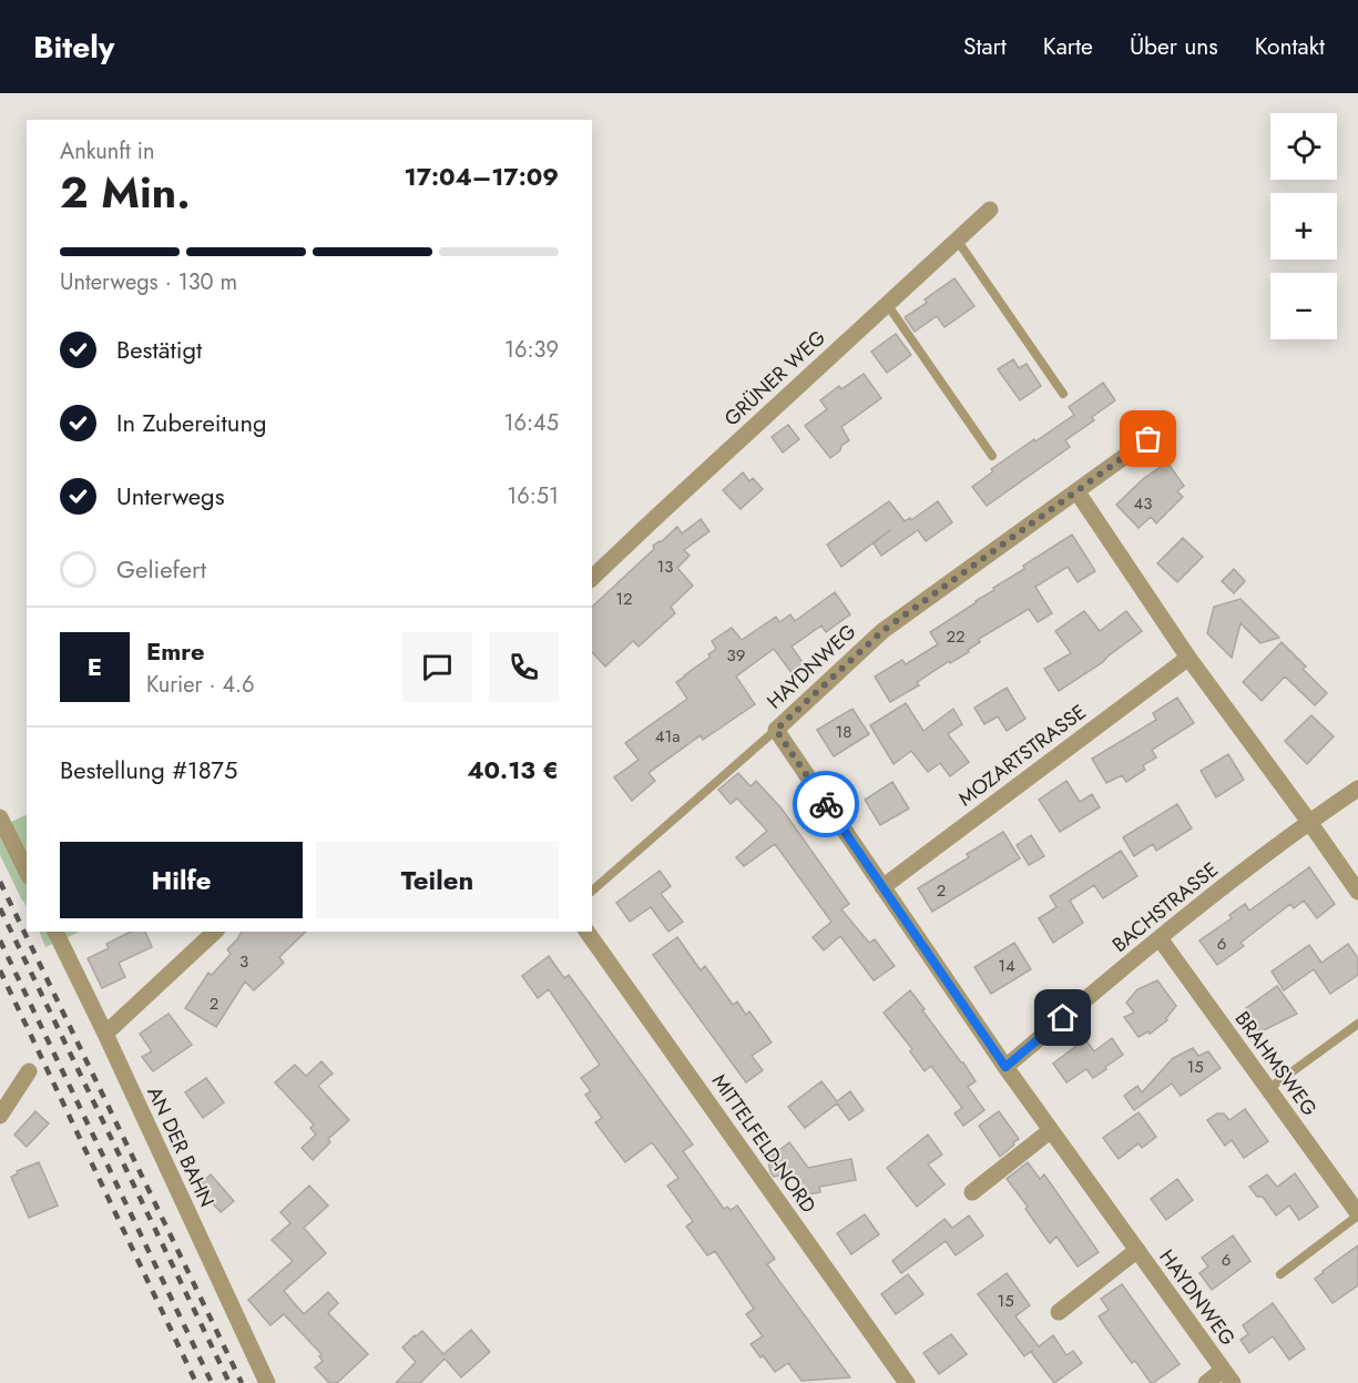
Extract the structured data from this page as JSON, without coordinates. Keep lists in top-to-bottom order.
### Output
{
  "streets": {
    "street": [
      "GRÜNER WEG",
      "HAYDNWEG",
      "MOZARTSTRASSE",
      "BACHSTRASSE",
      "BRAHMSWEG",
      "MITTELFELD-NORD",
      "AN DER BAHN"
    ]
  },
  "crossings": [
    ["HAYDNWEG", "MOZARTSTRASSE"],
    ["HAYDNWEG", "BACHSTRASSE"],
    ["BACHSTRASSE", "BRAHMSWEG"]
  ],
  "house_numbers": [
    "43",
    "13",
    "12",
    "22",
    "39",
    "18",
    "41a",
    "2",
    "6",
    "3",
    "14",
    "2",
    "15",
    "6",
    "15"
  ],
  "page": {
    "header": "Bitely",
    "nav": [
      "Start",
      "Karte",
      "Über uns",
      "Kontakt"
    ],
    "map_buttons": ["+", "−"],
    "heading": ["2 Min.", "Ankunft in", "17:04–17:09"],
    "panel": [
      "Emre",
      "Kurier · 4.6",
      "Bestellung #1875",
      "40.13 €"
    ],
    "bar": "Unterwegs · 130 m",
    "list": [
      ["Bestätigt", "16:39"],
      ["In Zubereitung", "16:45"],
      ["Unterwegs", "16:51"],
      "Geliefert"
    ],
    "round": "E",
    "buttons": ["Hilfe", "Teilen"]
  }
}
